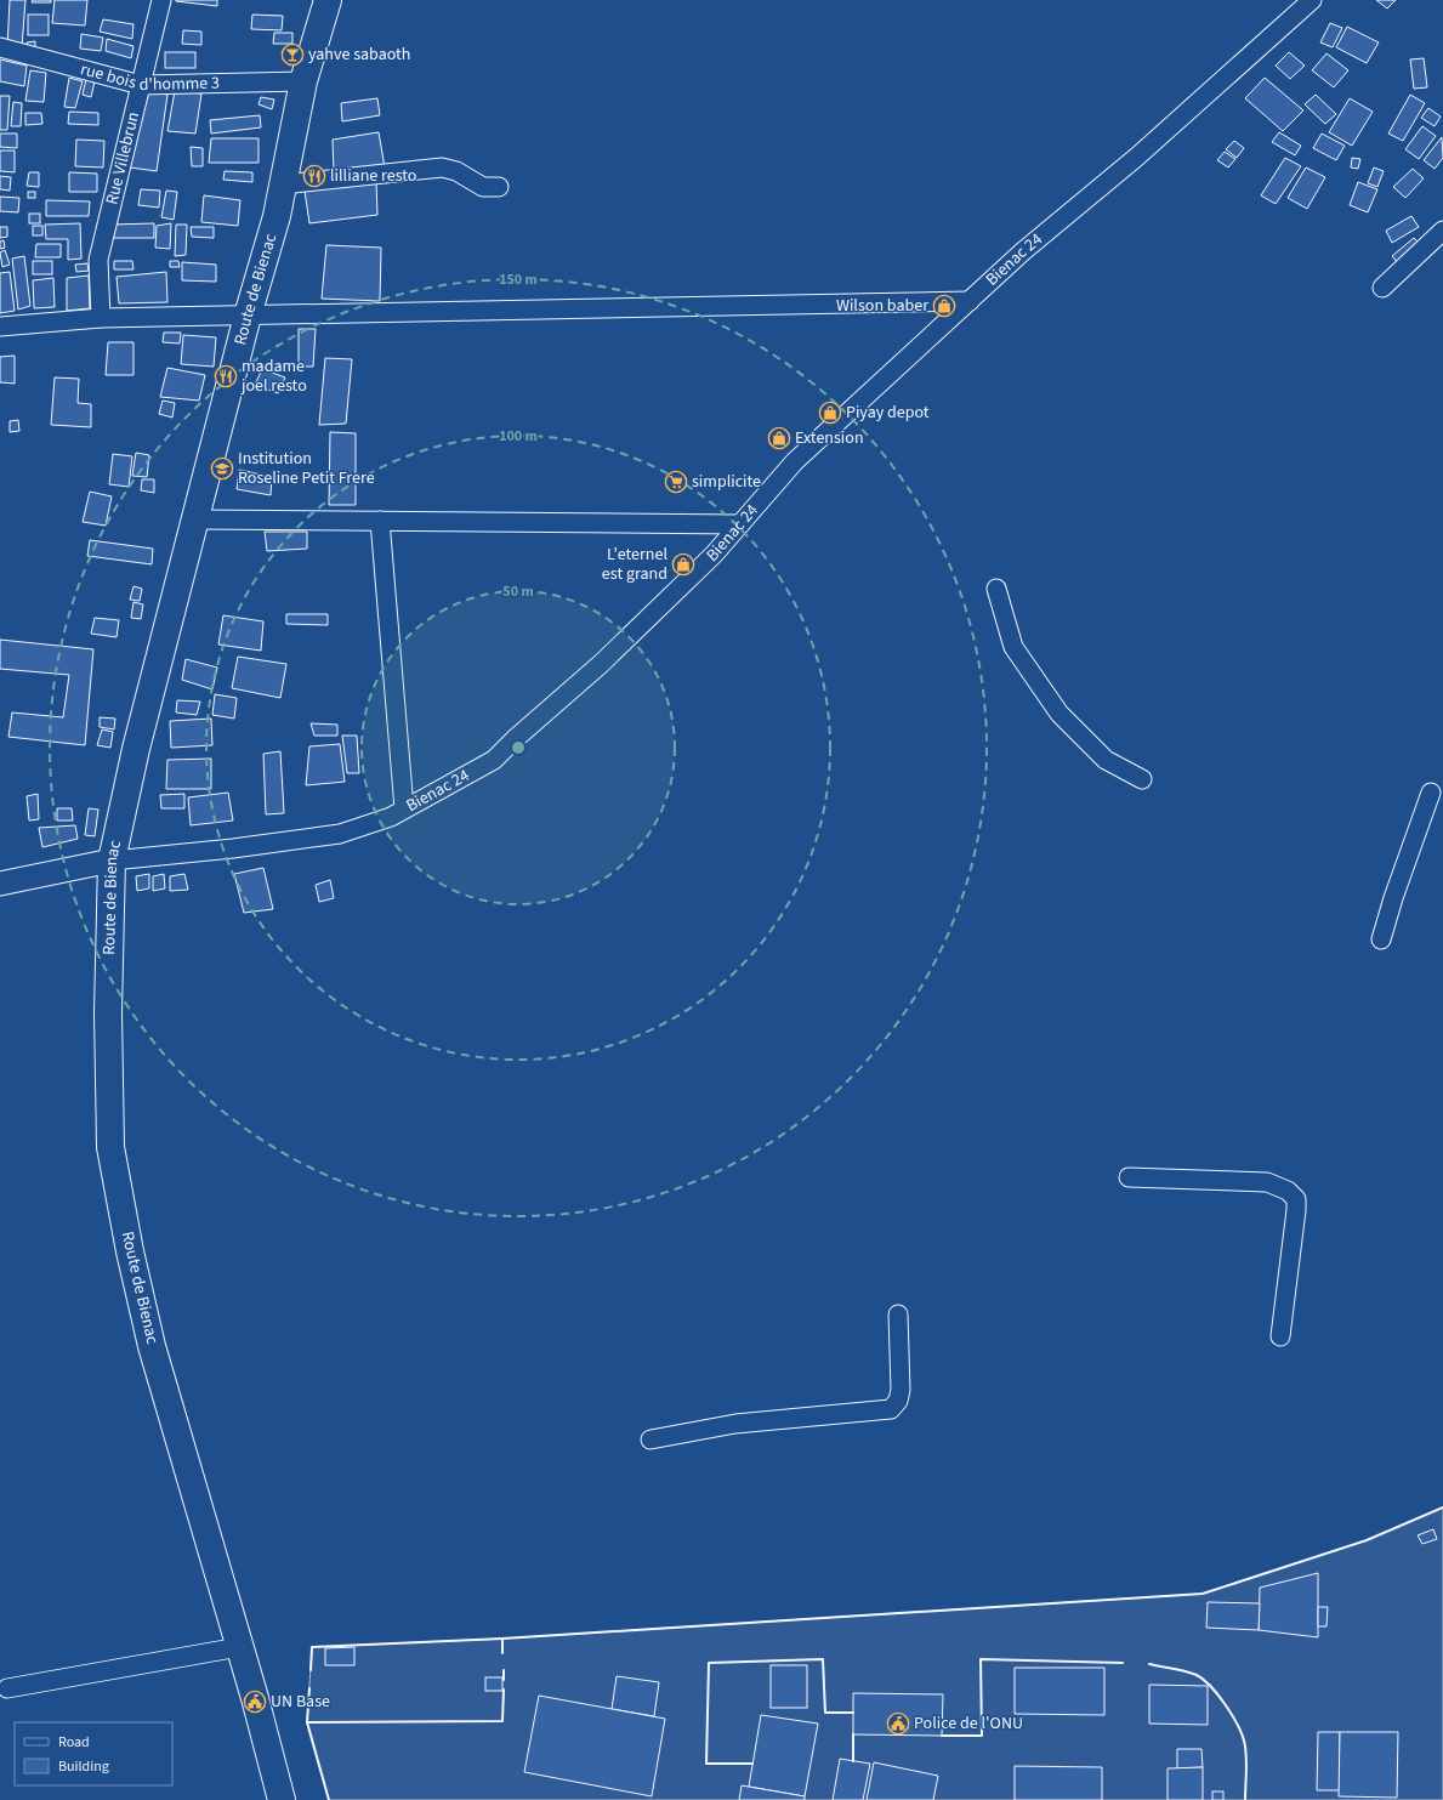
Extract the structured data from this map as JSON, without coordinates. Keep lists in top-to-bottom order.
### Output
{
  "streets": {
    "main road": ["Route de Bienac"],
    "street": ["rue bois d'homme 3", "Rue Villebrun", "Bienac 24"]
  },
  "crossings": [
    ["rue bois d'homme 3", "Rue Villebrun"],
    ["rue bois d'homme 3", "Route de Bienac"],
    ["Bienac 24", "Route de Bienac"]
  ],
  "places": {
    "bar": ["yahve sabaoth"],
    "restaurant": ["lilliane resto", "madame joel resto"],
    "shop": [
      "Wilson baber",
      "Piyay depot",
      "Extension",
      "L'eternel est grand"
    ],
    "school or university": ["Institution Roseline Petit Frere"],
    "supermarket": ["simplicite"],
    "public building": ["UN Base", "Police de l'ONU"]
  },
  "legend": ["Road", "Building"],
  "rings": ["150 m", "100 m", "50 m"]
}
